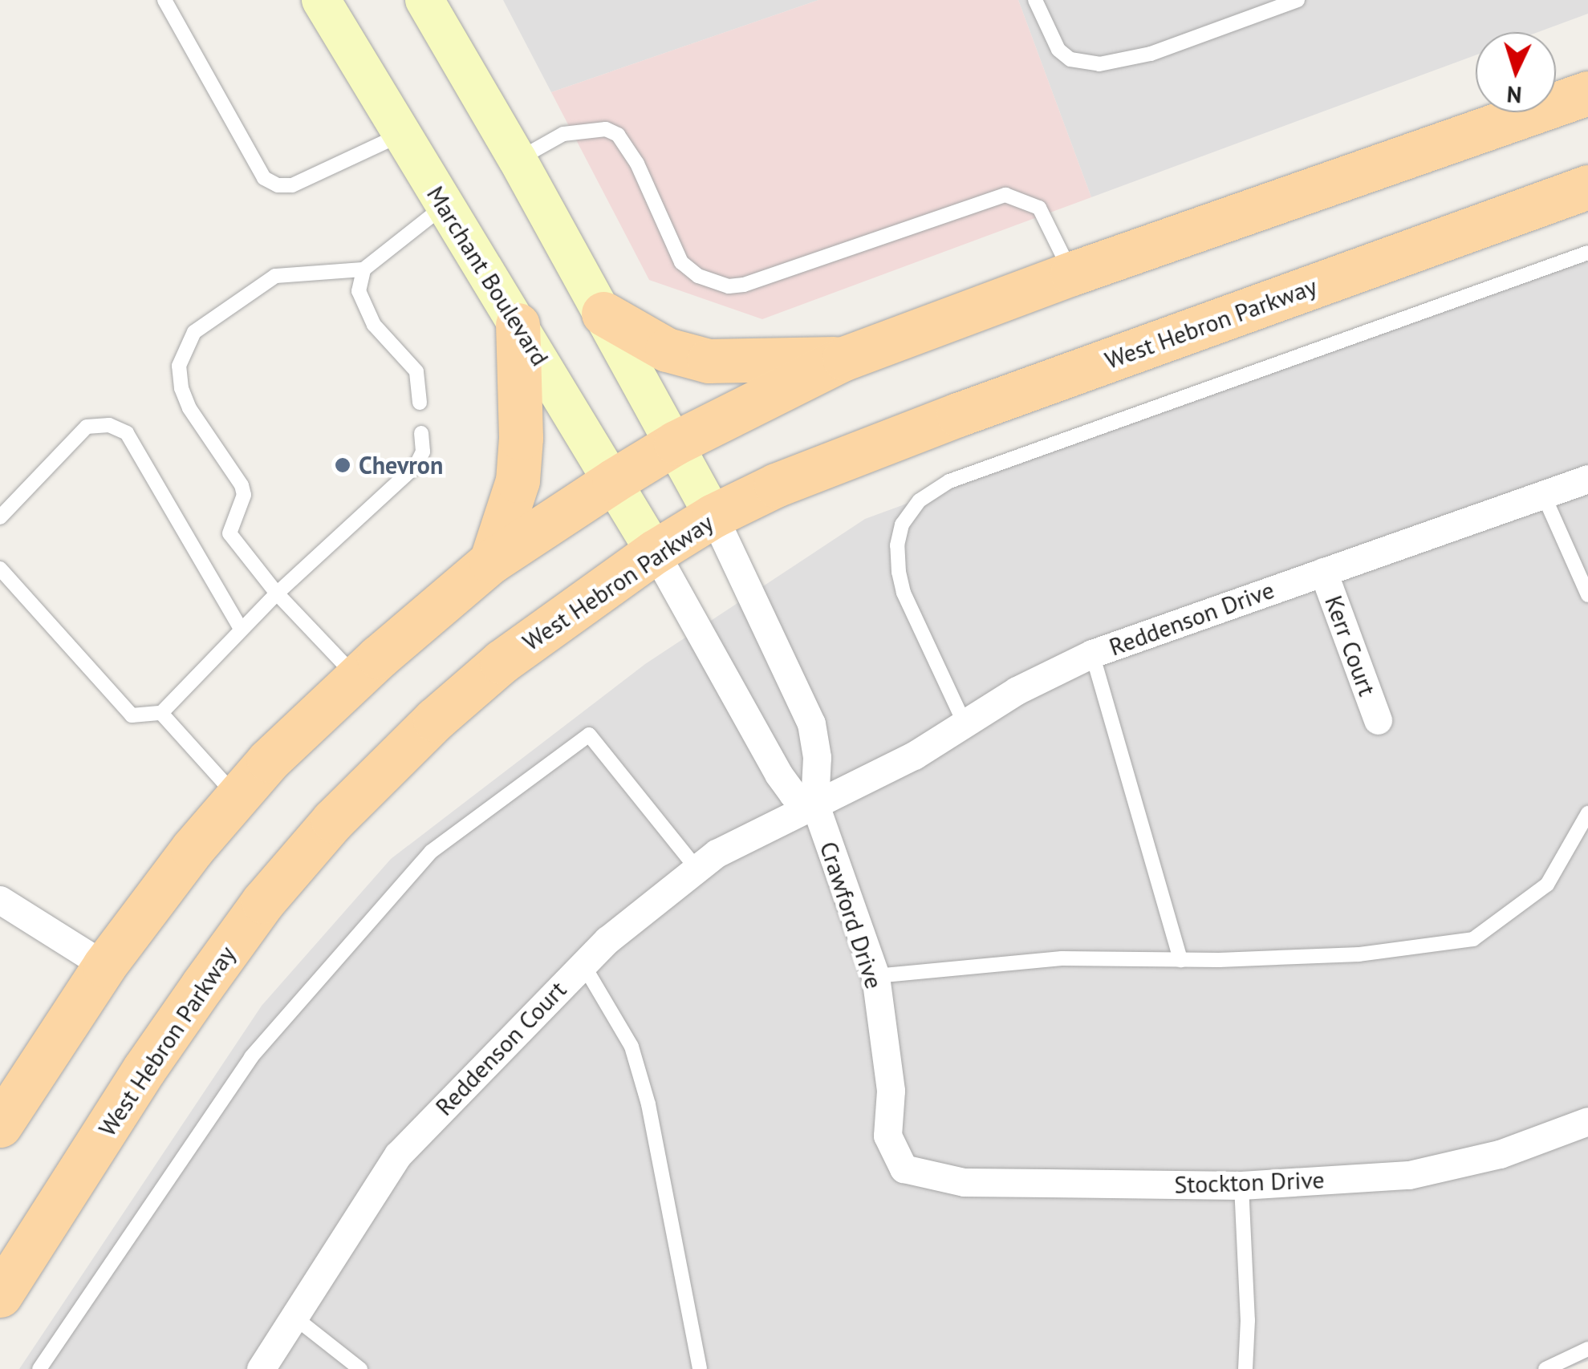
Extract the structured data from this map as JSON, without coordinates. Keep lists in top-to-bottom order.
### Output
{
  "streets": {
    "main road": ["West Hebron Parkway"],
    "street": [
      "Marchant Boulevard",
      "Reddenson Drive",
      "Kerr Court",
      "Crawford Drive",
      "Reddenson Court",
      "Stockton Drive"
    ]
  },
  "crossings": [
    ["Marchant Boulevard", "West Hebron Parkway"],
    ["West Hebron Parkway", "Crawford Drive"],
    ["Reddenson Drive", "Kerr Court"],
    ["Reddenson Drive", "Crawford Drive"],
    ["Reddenson Drive", "Reddenson Court"],
    ["Crawford Drive", "Reddenson Court"],
    ["Crawford Drive", "Stockton Drive"]
  ],
  "places": ["Chevron"],
  "north": "bottom"
}
